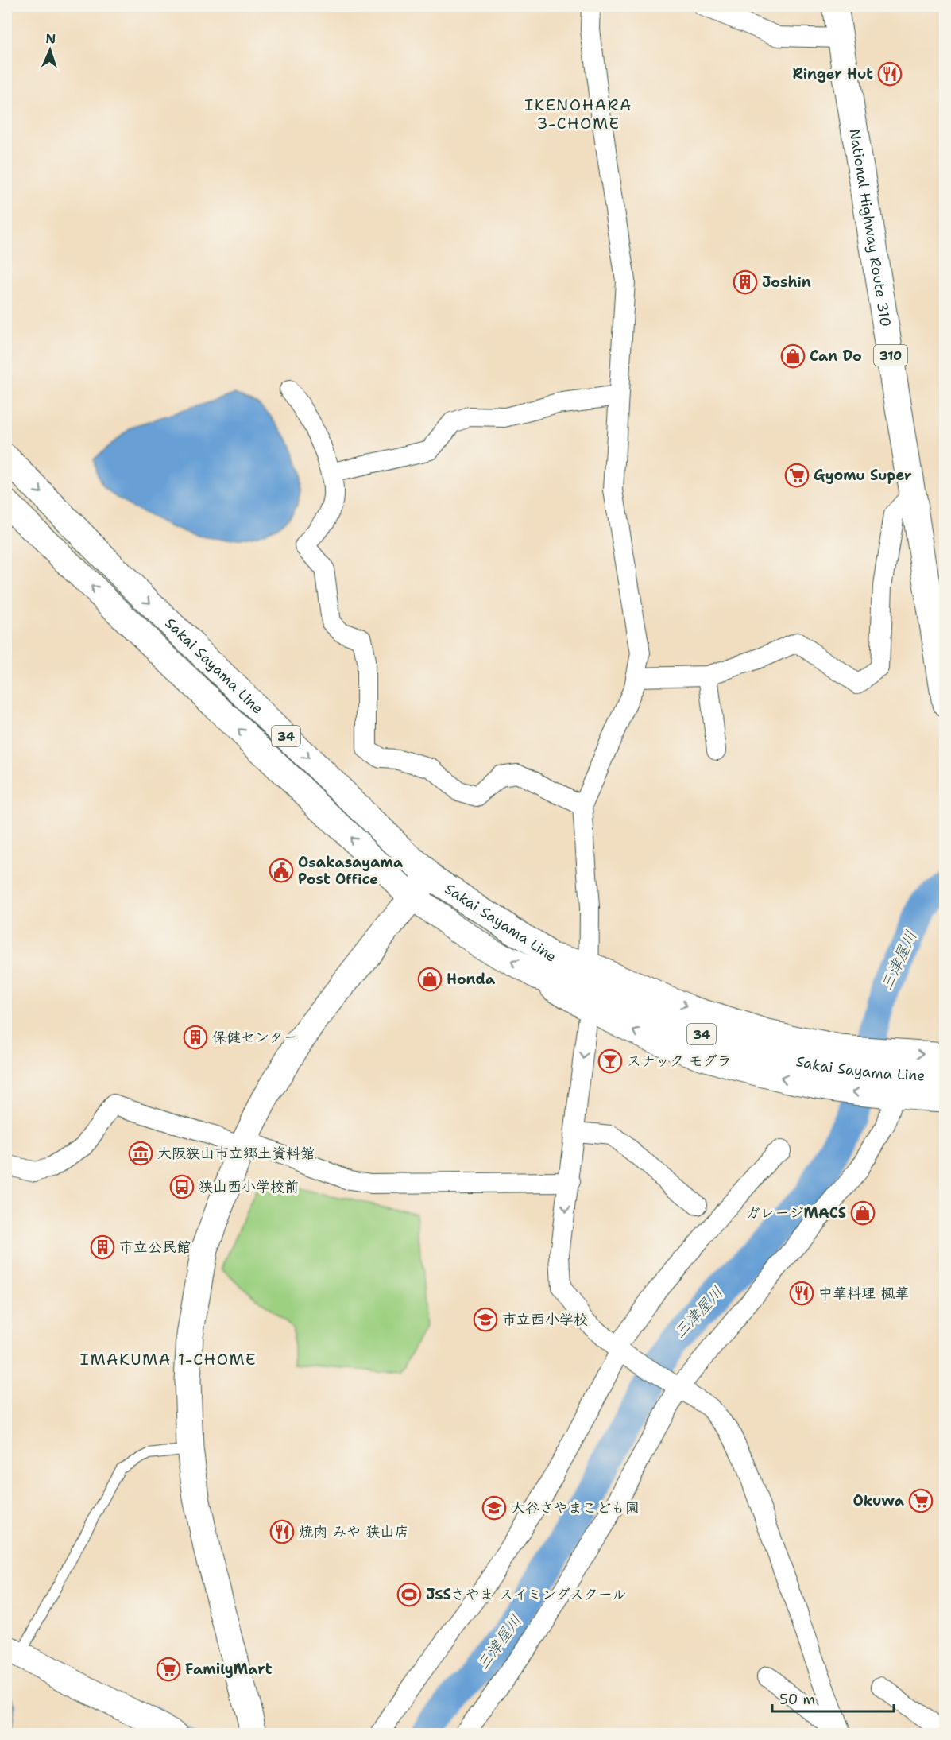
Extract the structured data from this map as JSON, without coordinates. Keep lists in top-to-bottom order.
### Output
{
  "streets": {
    "main road": [
      "National Highway Route 310",
      "310",
      "Sakai Sayama Line",
      "34"
    ]
  },
  "districts": ["IKENOHARA 3-CHOME", "IMAKUMA 1-CHOME"],
  "water": ["三津屋川"],
  "places": {
    "restaurant": ["Ringer Hut", "中華料理 楓華", "焼肉 みや 狭山店"],
    "building": ["Joshin", "保健センター", "市立公民館"],
    "shop": ["Can Do", "Honda", "ガレージMACS"],
    "supermarket": ["Gyomu Super", "Okuwa", "FamilyMart"],
    "public building": ["Osakasayama Post Office"],
    "bar": ["スナック モグラ"],
    "museum": ["大阪狭山市立郷土資料館"],
    "bus stop": ["狭山西小学校前"],
    "school or university": ["市立西小学校", "大谷さやまこども園"],
    "sports": ["JSSさやま スイミングスクール"]
  },
  "scale_bar": "50 m",
  "north": "top"
}
